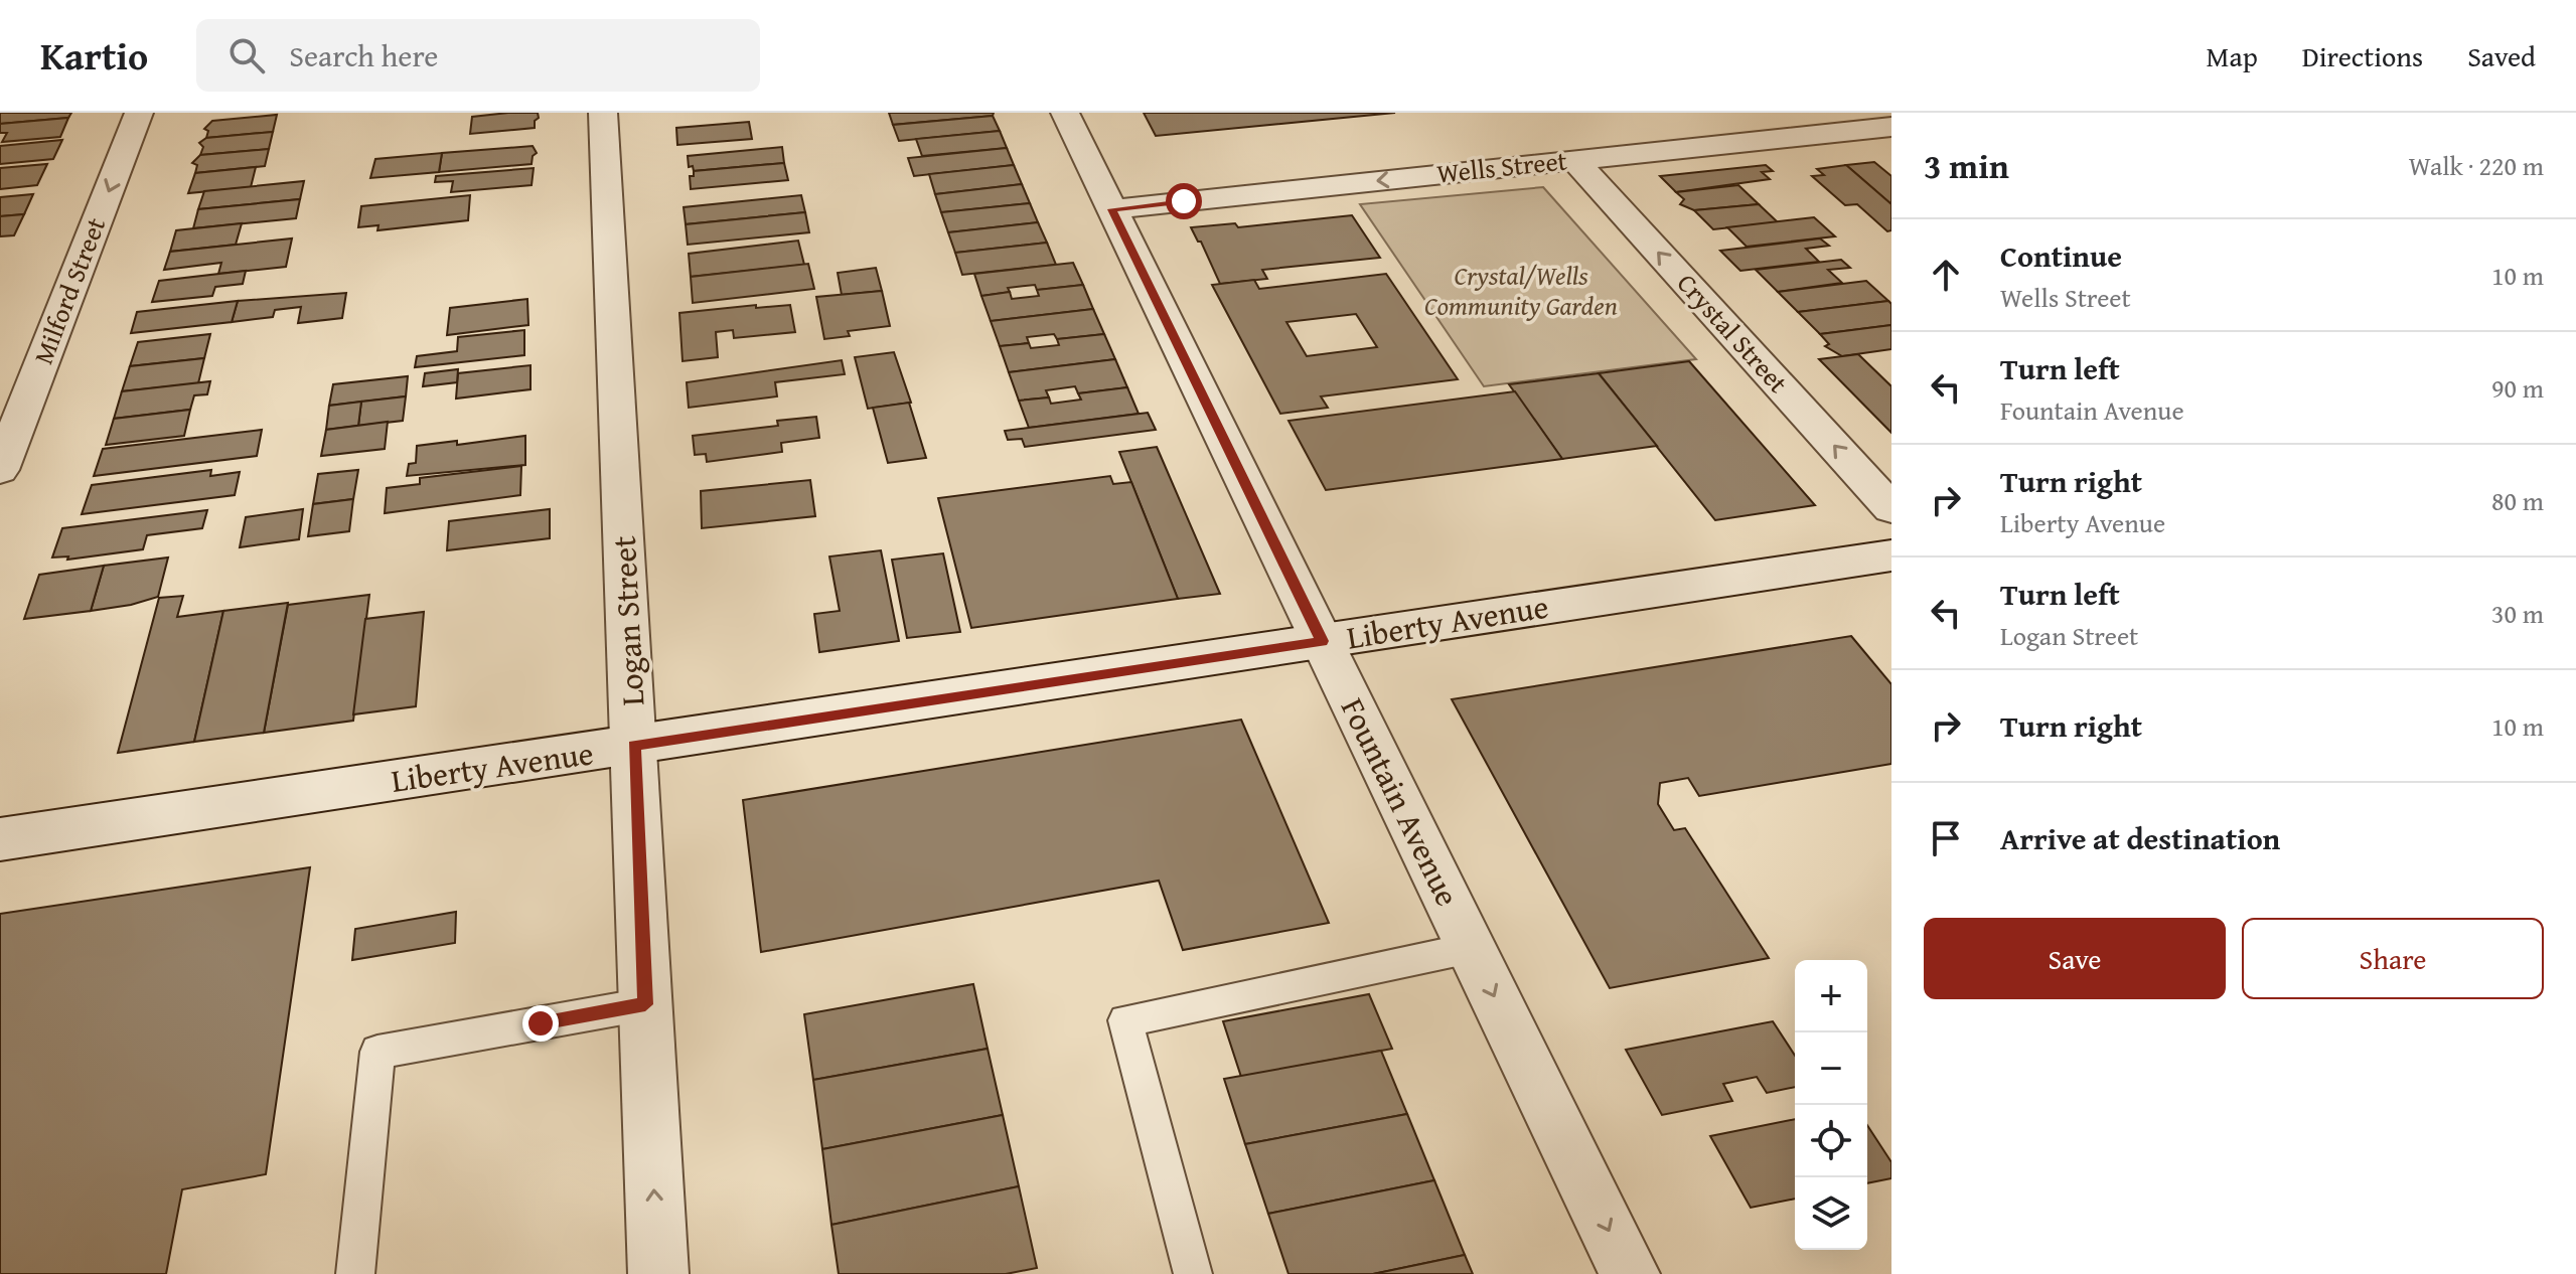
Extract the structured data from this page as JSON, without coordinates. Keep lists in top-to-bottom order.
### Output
{
  "streets": {
    "street": [
      "Wells Street",
      "Milford Street",
      "Crystal Street",
      "Logan Street",
      "Liberty Avenue",
      "Fountain Avenue"
    ]
  },
  "crossings": [
    ["Wells Street", "Crystal Street"],
    ["Wells Street", "Fountain Avenue"],
    ["Logan Street", "Liberty Avenue"],
    ["Liberty Avenue", "Fountain Avenue"]
  ],
  "one_way": ["Wells Street", "Milford Street", "Crystal Street"],
  "parks": ["Crystal/Wells Community Garden"],
  "page": {
    "header": "Kartio",
    "search": "Search here",
    "nav": ["Map", "Directions", "Saved"],
    "heading": ["3 min", "Walk · 220 m"],
    "list": [
      ["Continue", "Wells Street", "10 m"],
      ["Turn left", "Fountain Avenue", "90 m"],
      ["Turn right", "Liberty Avenue", "80 m"],
      ["Turn left", "Logan Street", "30 m"],
      ["Turn right", "10 m"],
      "Arrive at destination"
    ],
    "buttons": ["Save", "Share"],
    "map_buttons": ["+", "−"]
  }
}
